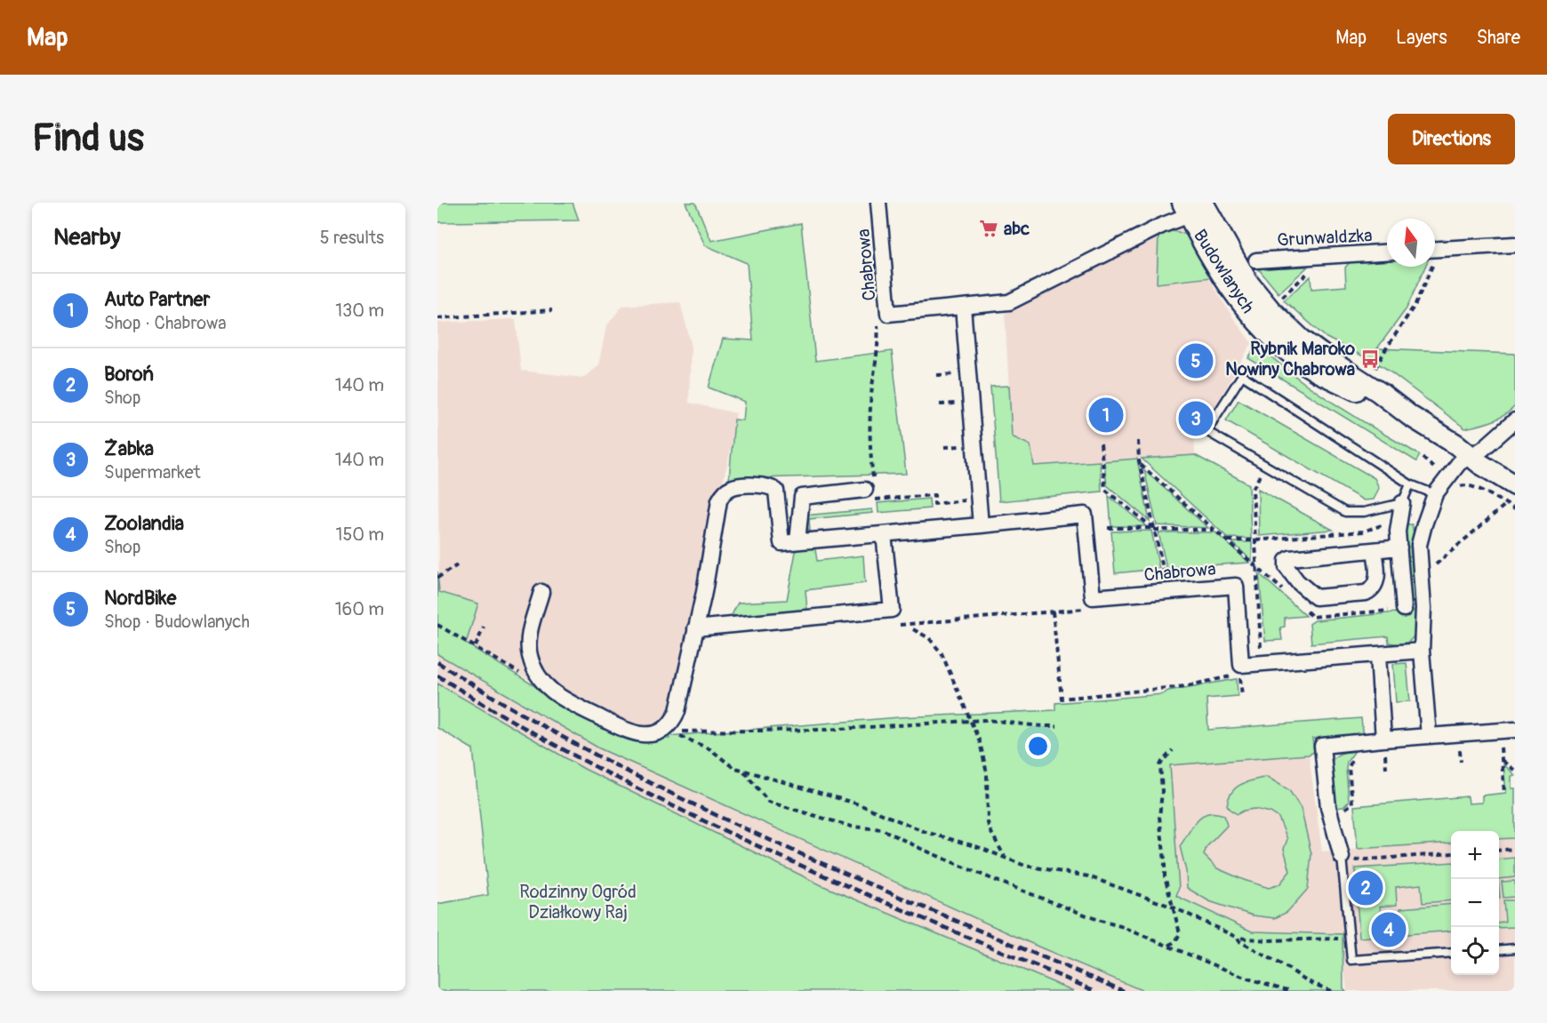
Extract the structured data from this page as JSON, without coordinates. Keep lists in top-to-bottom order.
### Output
{
  "streets": {
    "main road": ["Budowlanych"],
    "street": ["Grunwaldzka", "Chabrowa"]
  },
  "crossings": [
    ["Chabrowa", "Budowlanych"]
  ],
  "parks": ["Rodzinny Ogród Działkowy Raj"],
  "places": {
    "supermarket": ["abc"],
    "bus stop": ["Rybnik Maroko Nowiny Chabrowa"]
  },
  "north": "top",
  "page": {
    "header": "Map",
    "nav": ["Map", "Layers", "Share"],
    "buttons": "Directions",
    "title": "Find us",
    "heading": ["Nearby", "5 results"],
    "list": [
      {
        "mark": "1",
        "name": "Auto Partner",
        "note": "Shop · Chabrowa",
        "value": "130 m"
      },
      {
        "mark": "2",
        "name": "Boroń",
        "note": "Shop",
        "value": "140 m"
      },
      {
        "mark": "3",
        "name": "Żabka",
        "note": "Supermarket",
        "value": "140 m"
      },
      {
        "mark": "4",
        "name": "Zoolandia",
        "note": "Shop",
        "value": "150 m"
      },
      {
        "mark": "5",
        "name": "NordBike",
        "note": "Shop · Budowlanych",
        "value": "160 m"
      }
    ],
    "pins": [
      "5",
      "1",
      "3",
      "2",
      "4"
    ],
    "map_buttons": ["+", "−"]
  }
}
